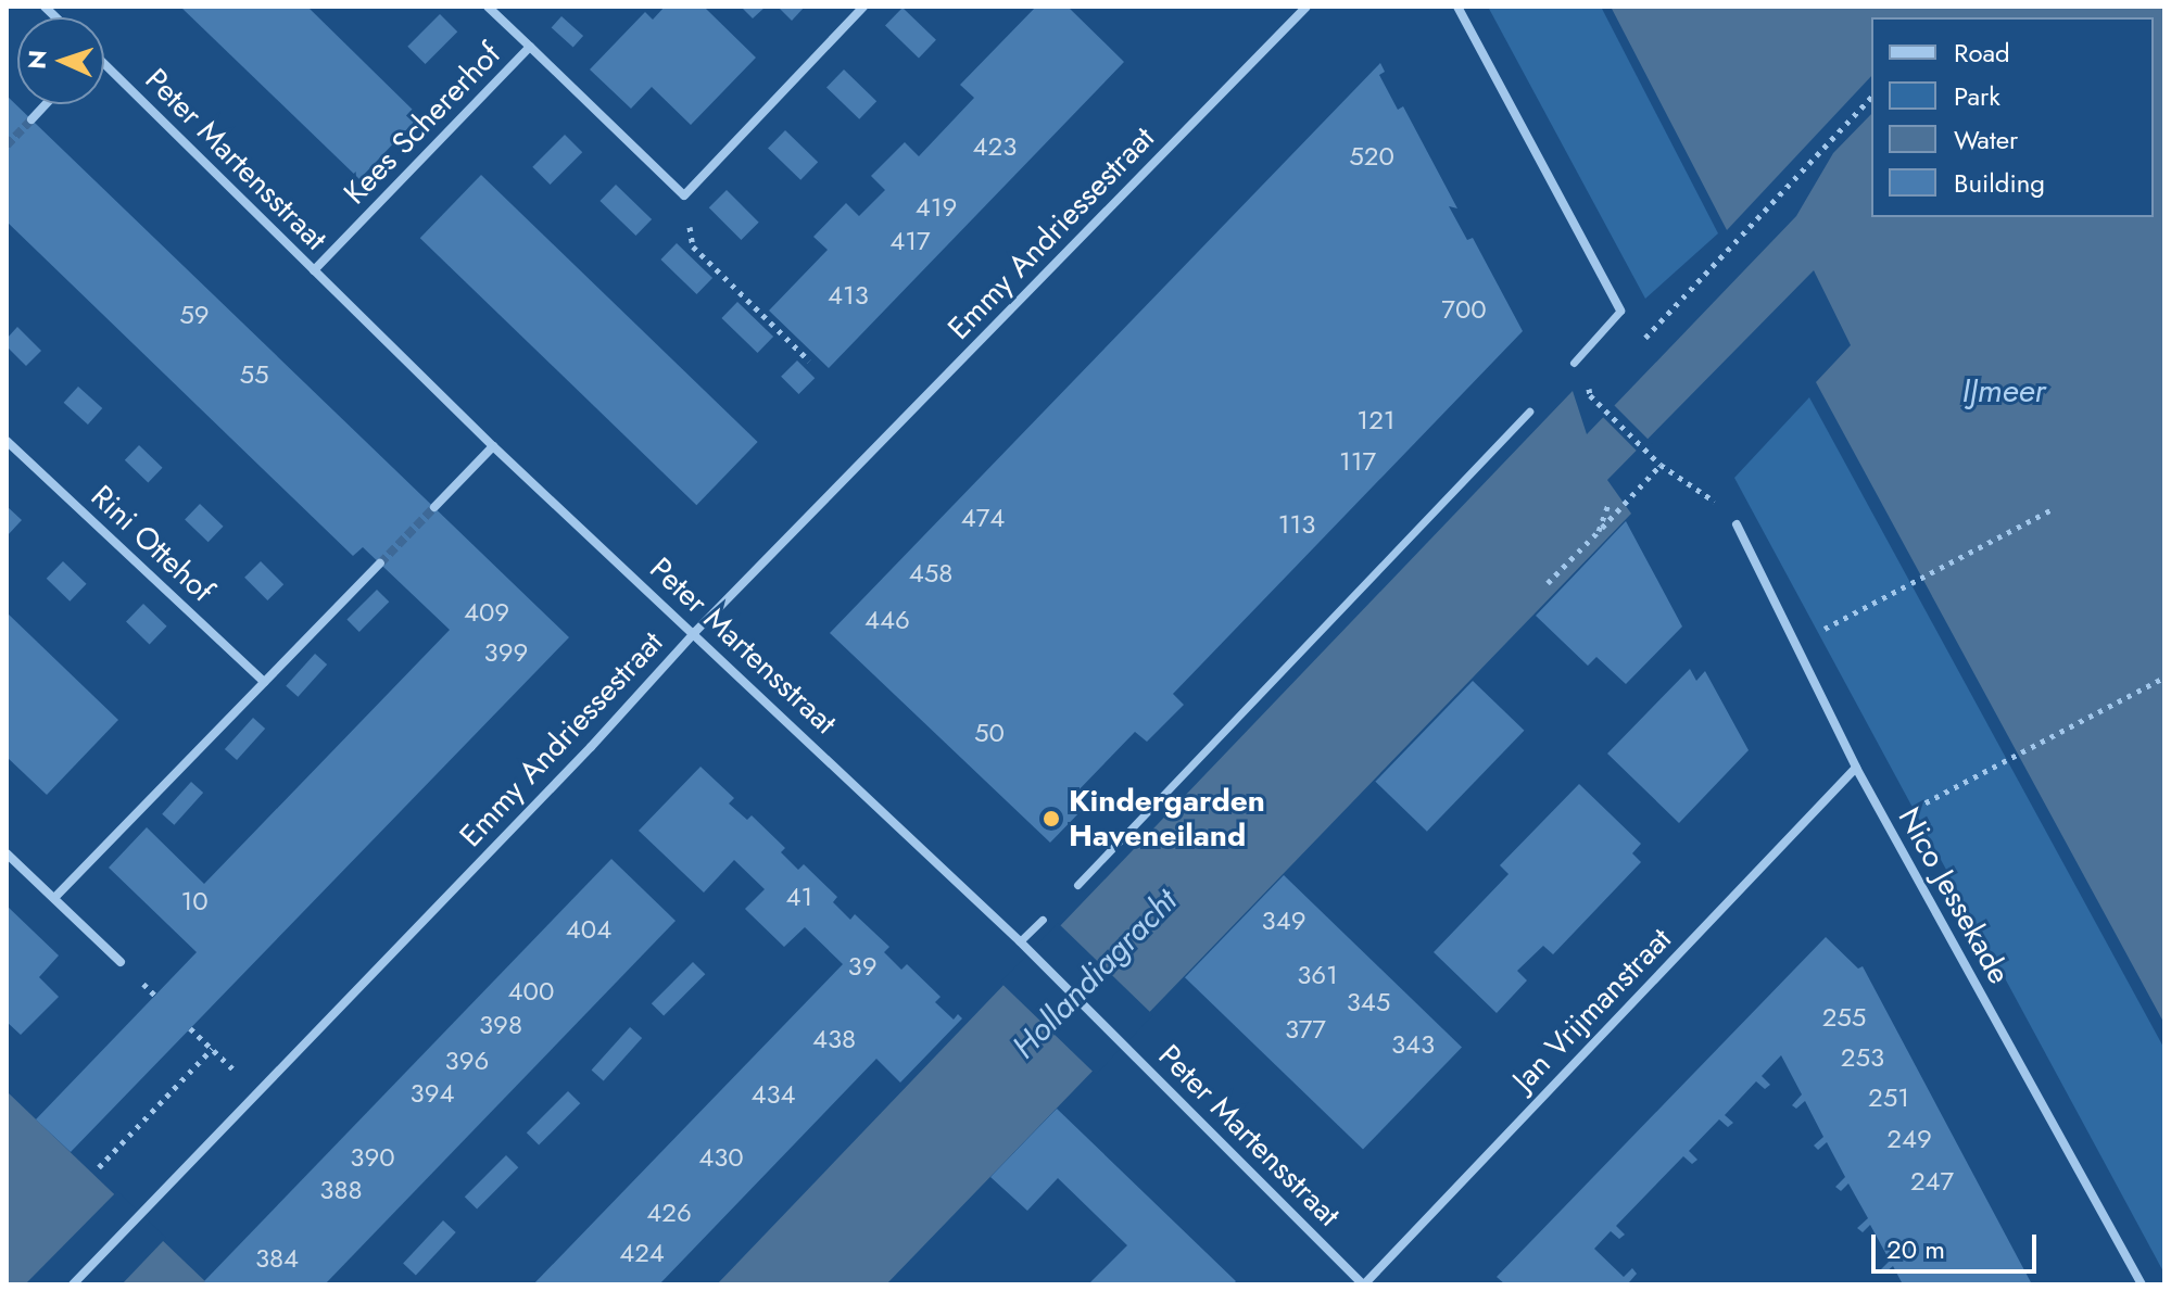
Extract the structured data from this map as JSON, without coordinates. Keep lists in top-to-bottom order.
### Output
{
  "streets": {
    "street": [
      "Kees Schererhof",
      "Peter Martensstraat",
      "Emmy Andriessestraat",
      "Rini Ottehof",
      "Nico Jessekade",
      "Jan Vrijmanstraat"
    ]
  },
  "crossings": [
    ["Kees Schererhof", "Peter Martensstraat"],
    ["Peter Martensstraat", "Emmy Andriessestraat"],
    ["Peter Martensstraat", "Jan Vrijmanstraat"],
    ["Nico Jessekade", "Jan Vrijmanstraat"]
  ],
  "water": ["IJmeer", "Hollandiagracht"],
  "places": ["Kindergarden Haveneiland"],
  "house_numbers": [
    "423",
    "520",
    "419",
    "417",
    "413",
    "700",
    "59",
    "55",
    "121",
    "117",
    "474",
    "113",
    "458",
    "409",
    "446",
    "399",
    "50",
    "41",
    "10",
    "349",
    "404",
    "39",
    "361",
    "400",
    "345",
    "255",
    "398",
    "377",
    "438",
    "343",
    "253",
    "396",
    "394",
    "434",
    "251",
    "249",
    "390",
    "430",
    "247",
    "388",
    "426",
    "424",
    "384"
  ],
  "legend": [
    "Road",
    "Park",
    "Water",
    "Building"
  ],
  "scale_bar": "20 m",
  "north": "left"
}
